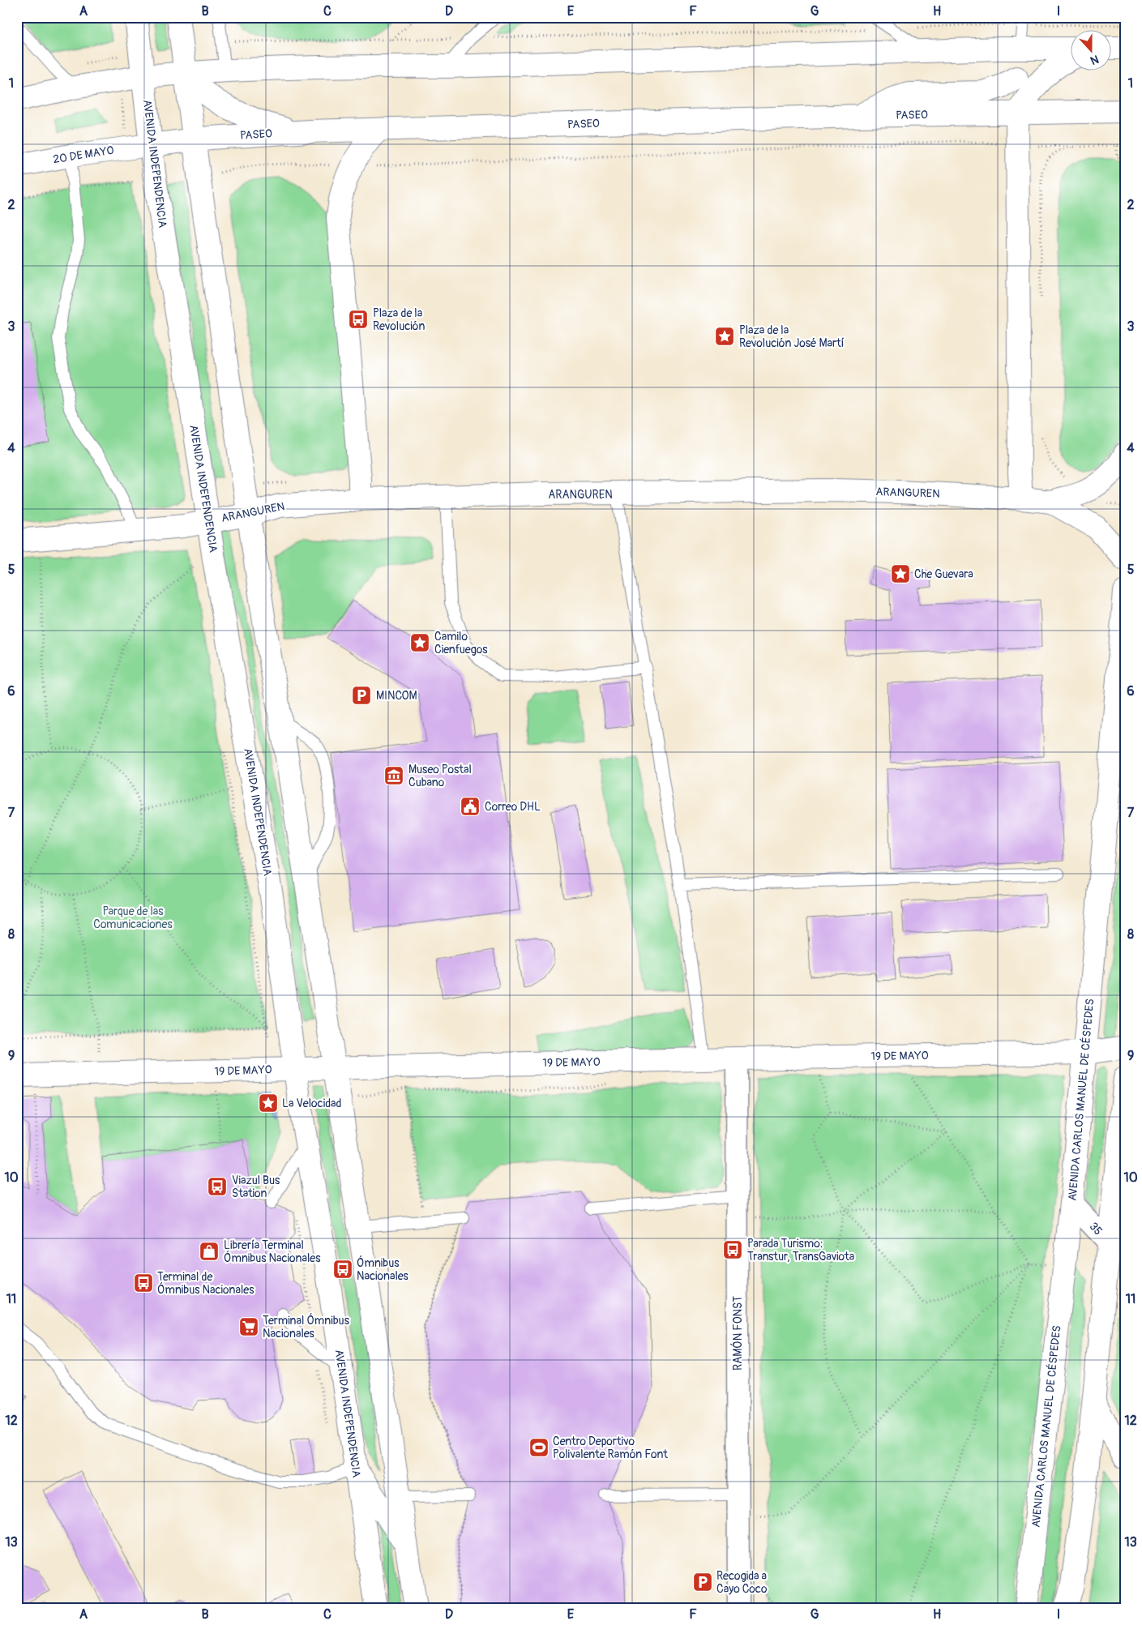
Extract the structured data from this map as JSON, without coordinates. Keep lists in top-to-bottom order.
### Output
{
  "streets": {
    "main road": [
      "PASEO",
      "20 DE MAYO",
      "AVENIDA INDEPENDENCIA",
      "ARANGUREN",
      "19 DE MAYO",
      "AVENIDA CARLOS MANUEL DE CÉSPEDES"
    ],
    "street": ["35", "RAMÓN FONST"]
  },
  "crossings": [
    ["PASEO", "20 DE MAYO"],
    ["PASEO", "AVENIDA INDEPENDENCIA"],
    ["20 DE MAYO", "AVENIDA INDEPENDENCIA"],
    ["AVENIDA INDEPENDENCIA", "ARANGUREN"],
    ["AVENIDA INDEPENDENCIA", "19 DE MAYO"],
    ["19 DE MAYO", "AVENIDA CARLOS MANUEL DE CÉSPEDES"],
    ["19 DE MAYO", "RAMÓN FONST"],
    ["AVENIDA CARLOS MANUEL DE CÉSPEDES", "35"]
  ],
  "parks": ["Parque de las Comunicaciones"],
  "places": {
    "bus stop": [
      "Plaza de la Revolución",
      "Viazul Bus Station",
      "Parada Turismo: Transtur, TransGaviota",
      "Ómnibus Nacionales",
      "Terminal de Ómnibus Nacionales"
    ],
    "place": [
      "Plaza de la Revolución José Martí",
      "Che Guevara",
      "Camilo Cienfuegos",
      "La Velocidad"
    ],
    "parking": ["MINCOM", "Recogida a Cayo Coco"],
    "museum": ["Museo Postal Cubano"],
    "public building": ["Correo DHL"],
    "shop": ["Librería Terminal Ómnibus Nacionales"],
    "supermarket": ["Terminal Ómnibus Nacionales"],
    "sports": ["Centro Deportivo Polivalente Ramón Font"]
  },
  "north": "bottom",
  "grid": {
    "columns": [
      "A",
      "B",
      "C",
      "D",
      "E",
      "F",
      "G",
      "H",
      "I"
    ],
    "rows": [
      "1",
      "2",
      "3",
      "4",
      "5",
      "6",
      "7",
      "8",
      "9",
      "10",
      "11",
      "12",
      "13"
    ]
  }
}
